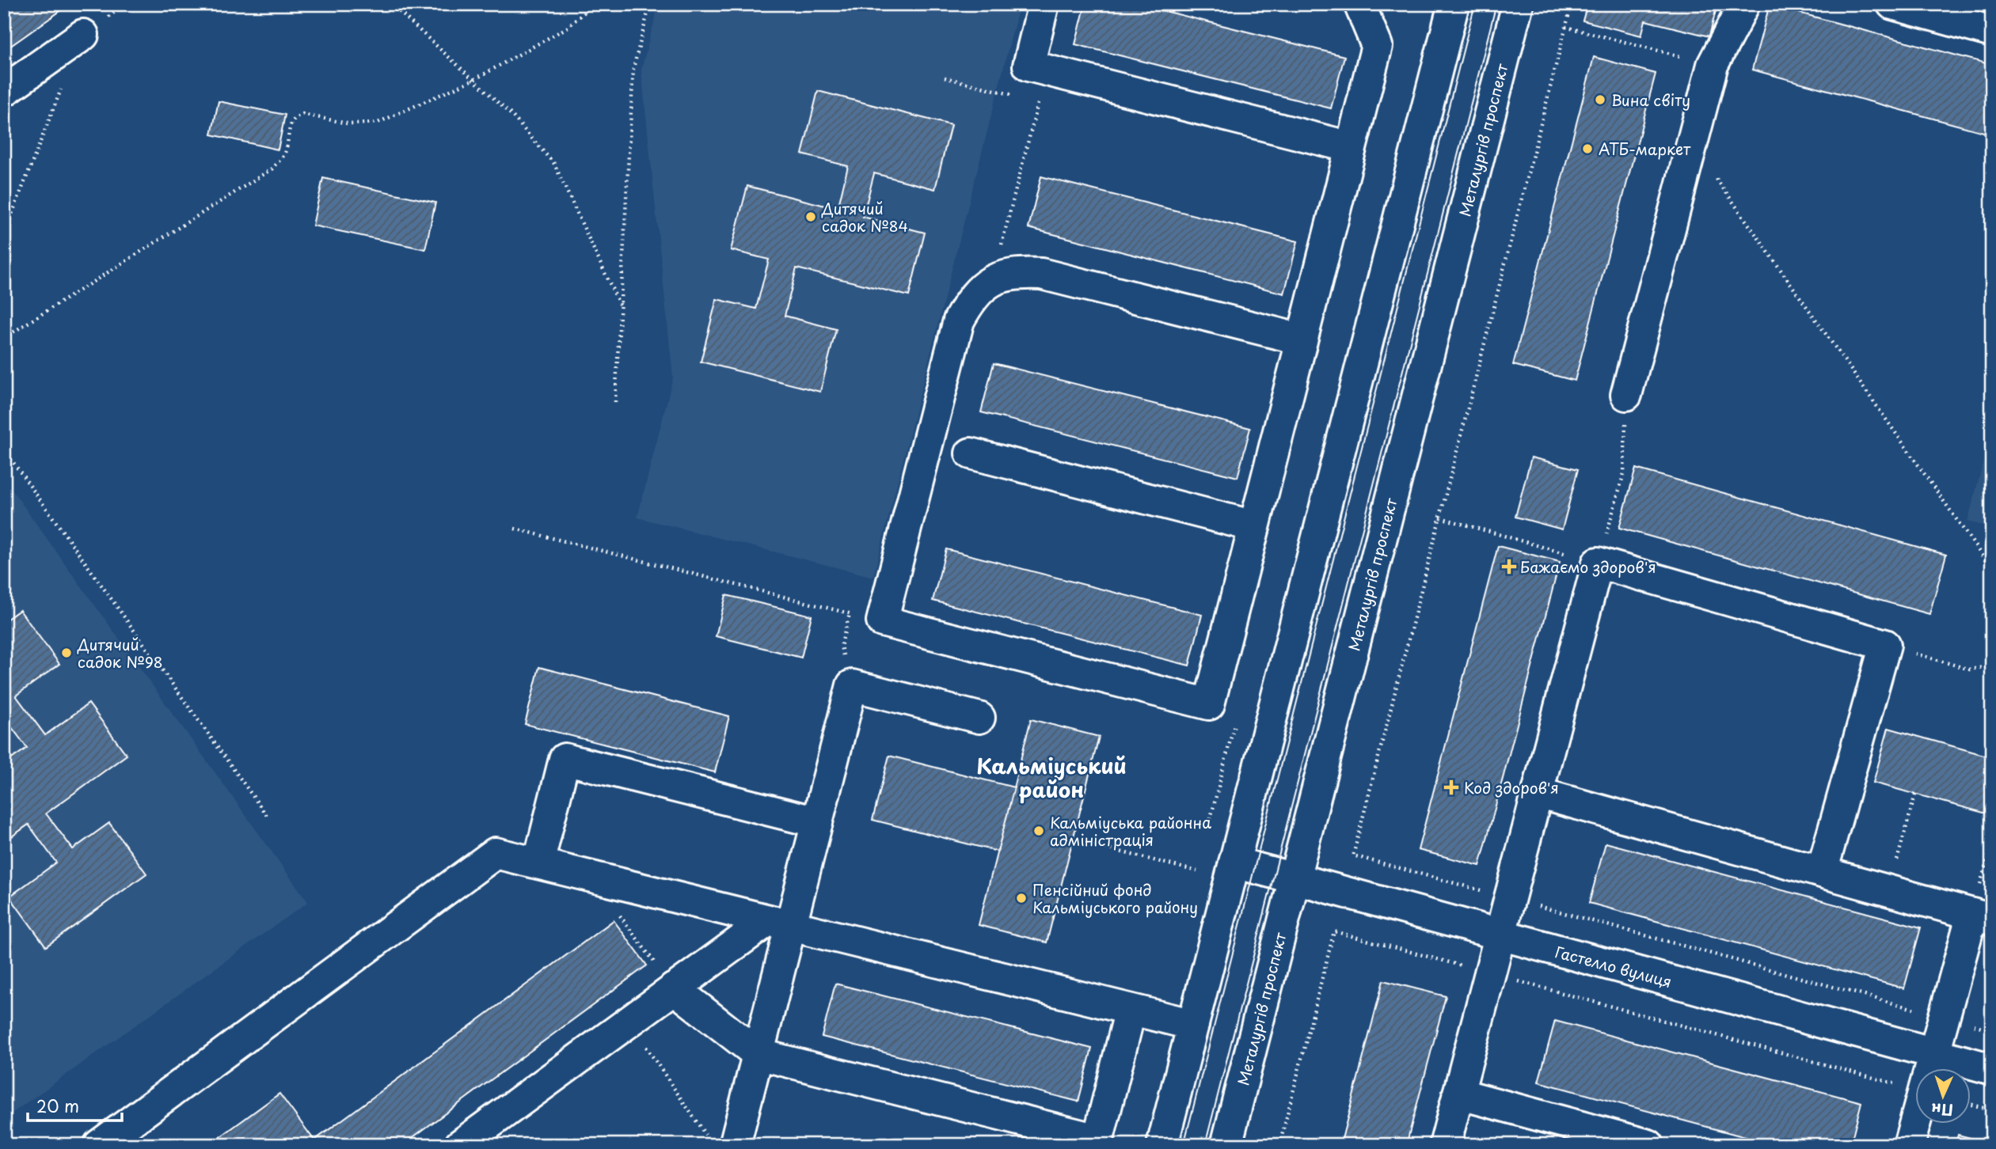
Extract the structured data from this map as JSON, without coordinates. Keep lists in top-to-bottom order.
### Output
{
  "streets": {
    "main road": ["Металургів проспект", "Гастелло вулиця"]
  },
  "crossings": [
    ["Металургів проспект", "Гастелло вулиця"]
  ],
  "districts": ["Кальміуський район"],
  "places": {
    "other": [
      "Вина світу",
      "АТБ-маркет",
      "Дитячий садок №84",
      "Дитячий садок №98",
      "Кальміуська районна адміністрація",
      "Пенсійний фонд Кальміуського району"
    ],
    "health": ["Бажаємо здоров'я", "Код здоров'я"]
  },
  "scale_bar": "20 m",
  "north": "bottom"
}
